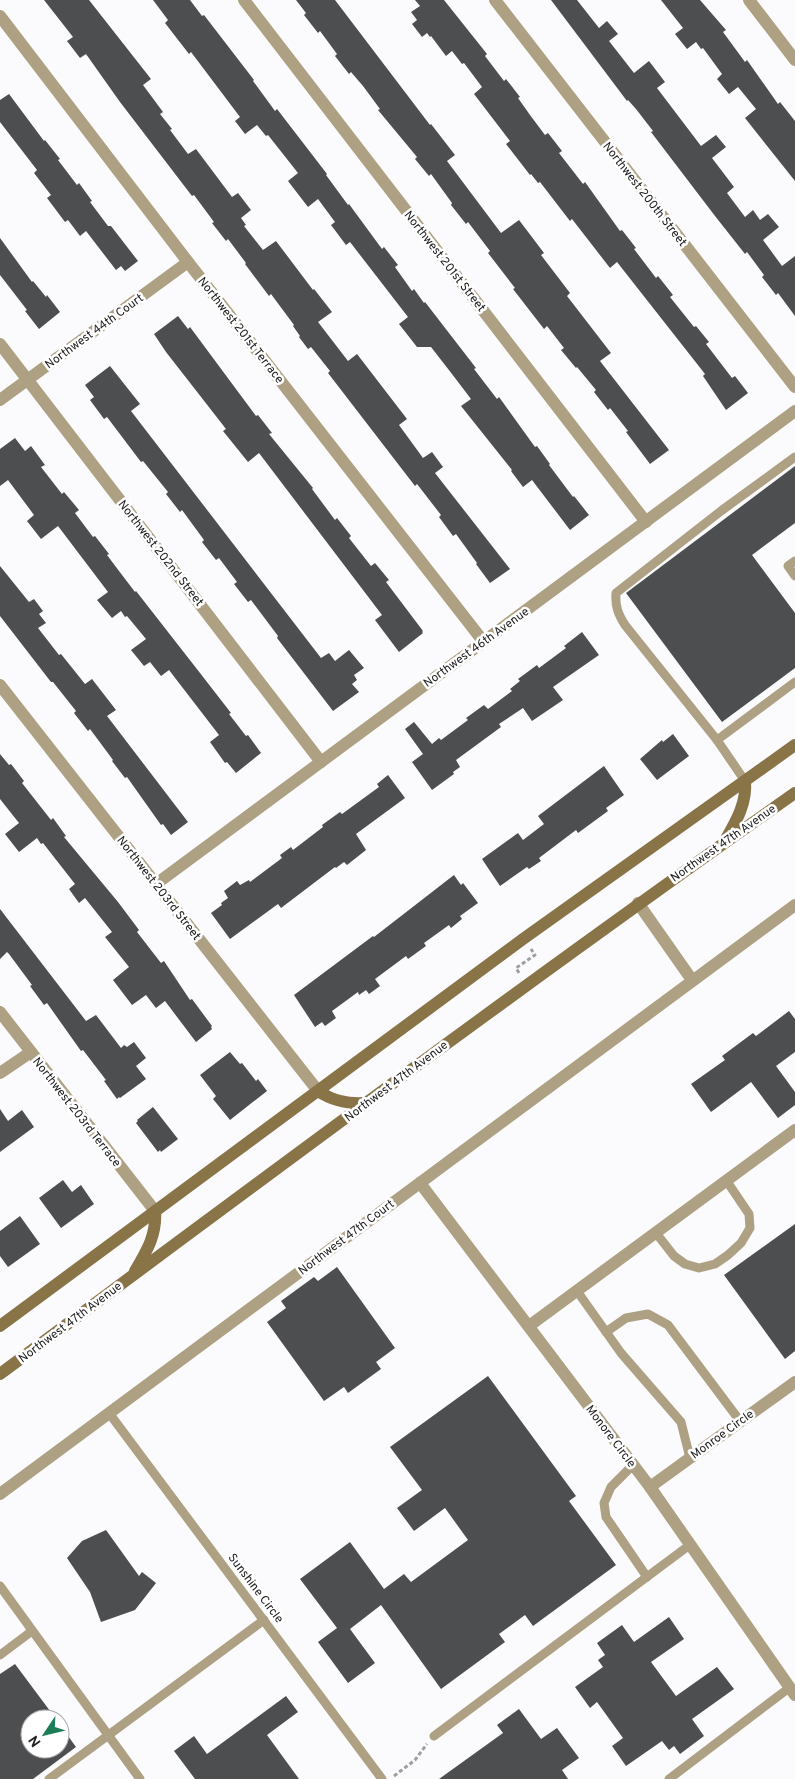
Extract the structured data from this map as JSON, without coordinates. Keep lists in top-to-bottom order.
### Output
{
  "streets": {
    "main road": ["Northwest 47th Avenue"],
    "street": [
      "Northwest 200th Street",
      "Northwest 201st Street",
      "Northwest 201st Terrace",
      "Northwest 44th Court",
      "Northwest 202nd Street",
      "Northwest 46th Avenue",
      "Northwest 203rd Street",
      "Northwest 203rd Terrace",
      "Northwest 47th Court",
      "Monroe Circle",
      "Monore Circle"
    ],
    "lane": ["Sunshine Circle"]
  },
  "crossings": [
    ["Northwest 201st Street", "Northwest 46th Avenue"],
    ["Northwest 201st Terrace", "Northwest 44th Court"],
    ["Northwest 201st Terrace", "Northwest 46th Avenue"],
    ["Northwest 44th Court", "Northwest 202nd Street"],
    ["Northwest 202nd Street", "Northwest 46th Avenue"],
    ["Northwest 46th Avenue", "Northwest 203rd Street"],
    ["Northwest 47th Court", "Monore Circle"],
    ["Northwest 47th Court", "Sunshine Circle"],
    ["Monroe Circle", "Monore Circle"]
  ],
  "north": "bottom left"
}
